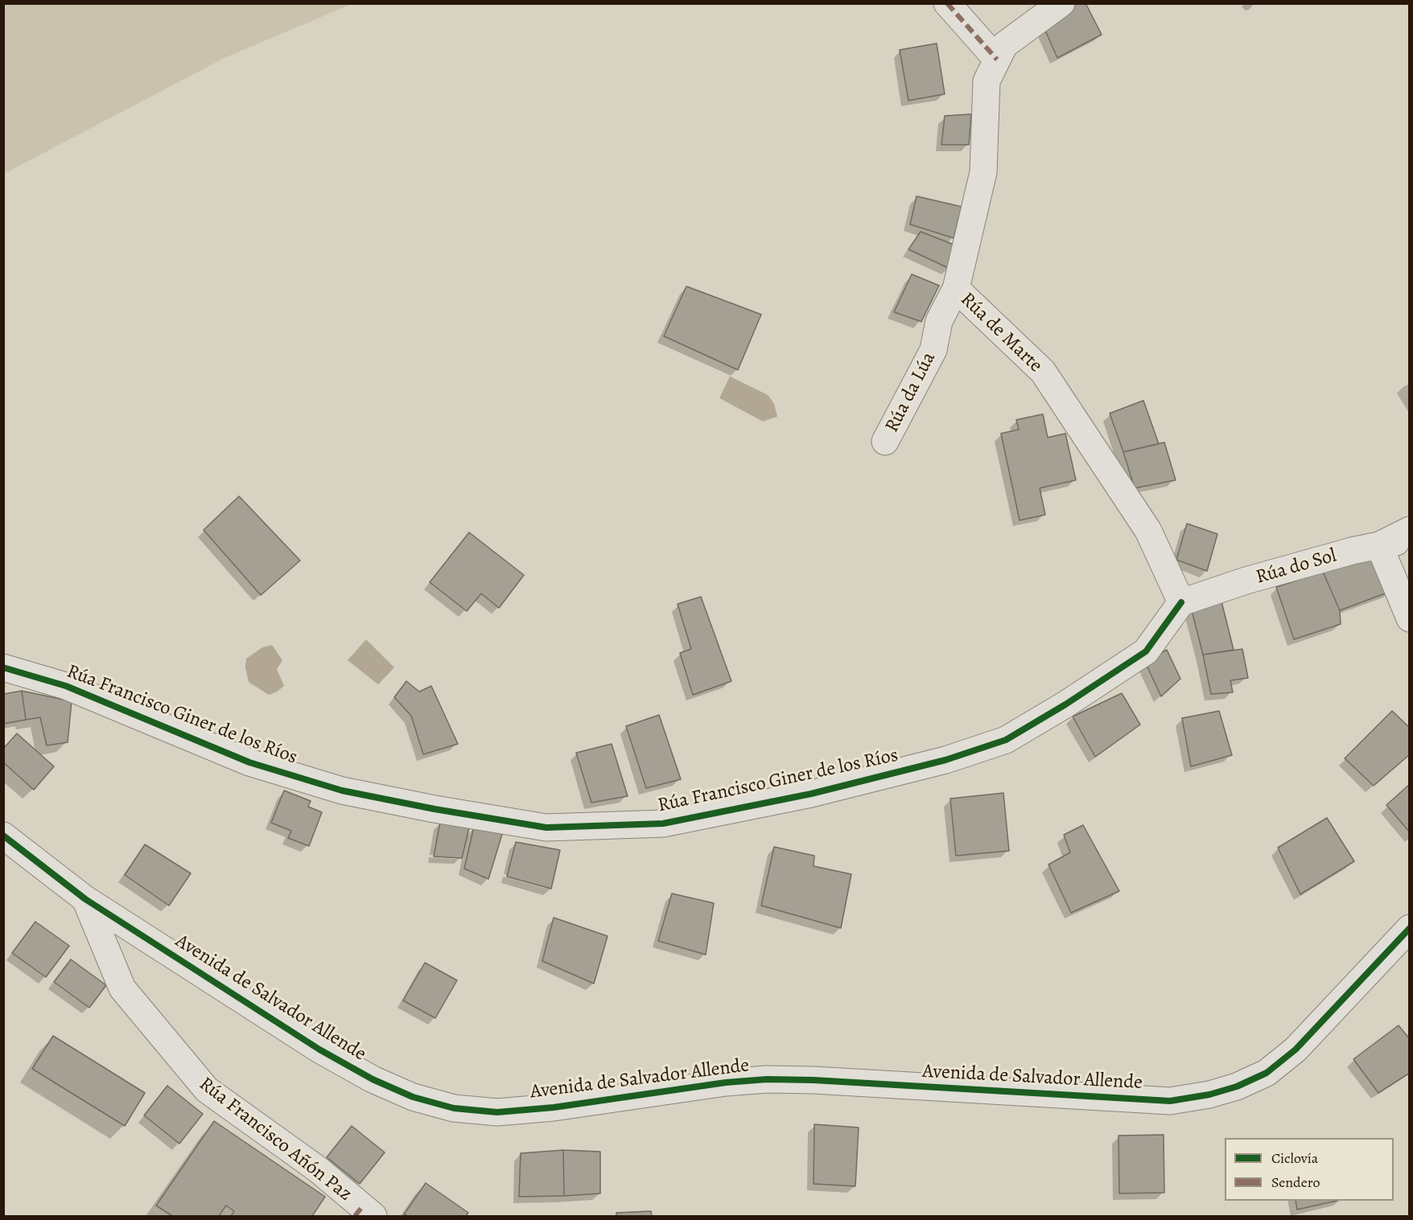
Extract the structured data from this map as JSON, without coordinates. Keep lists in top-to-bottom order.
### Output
{
  "streets": {
    "street": [
      "Rúa de Marte",
      "Rúa da Lúa",
      "Rúa do Sol",
      "Rúa Francisco Giner de los Ríos",
      "Avenida de Salvador Allende",
      "Rúa Francisco Añón Paz"
    ]
  },
  "crossings": [
    ["Rúa de Marte", "Rúa da Lúa"],
    ["Rúa de Marte", "Rúa do Sol"],
    ["Rúa de Marte", "Rúa Francisco Giner de los Ríos"],
    ["Rúa do Sol", "Rúa Francisco Giner de los Ríos"],
    ["Avenida de Salvador Allende", "Rúa Francisco Añón Paz"]
  ],
  "legend": ["Ciclovía", "Sendero"]
}
